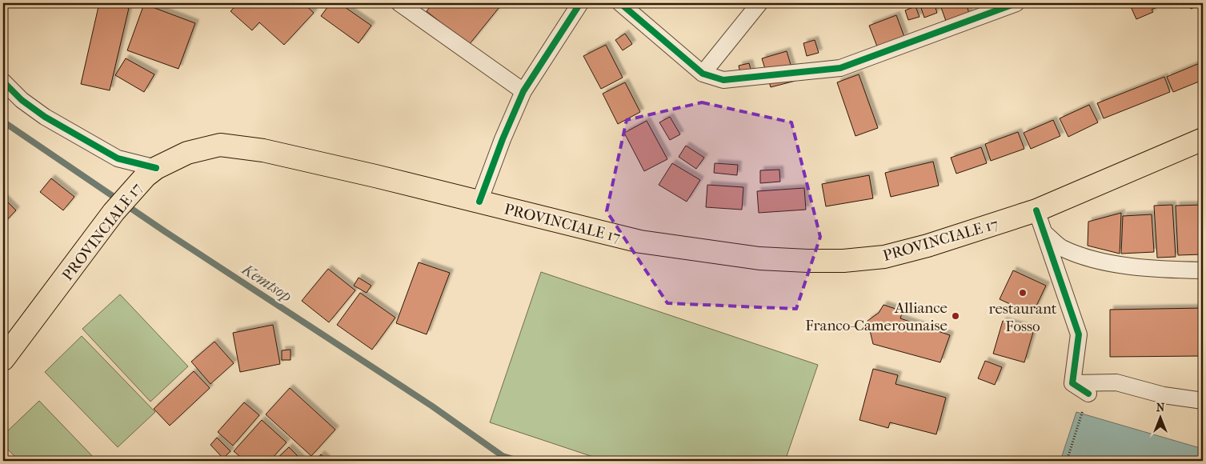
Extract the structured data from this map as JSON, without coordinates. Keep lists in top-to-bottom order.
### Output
{
  "streets": {
    "main road": ["PROVINCIALE 17"]
  },
  "water": ["Kemtsop"],
  "places": ["restaurant Fosso", "Alliance Franco-Camerounaise"],
  "north": "top"
}
